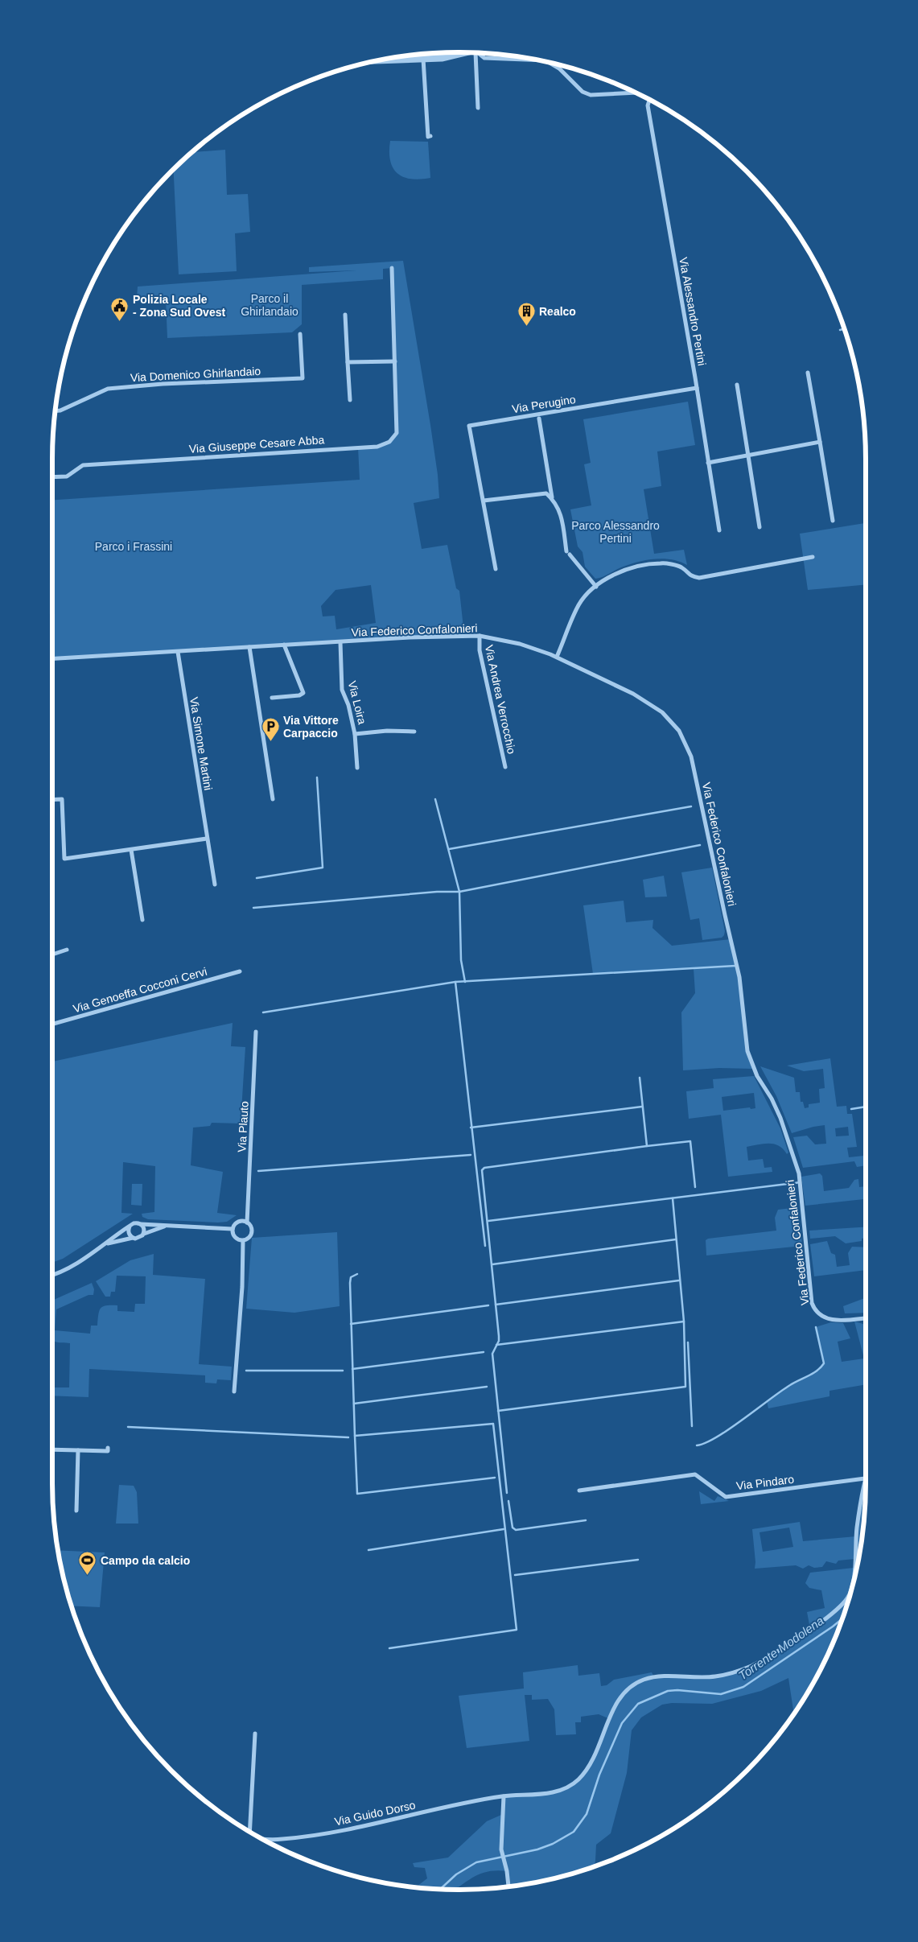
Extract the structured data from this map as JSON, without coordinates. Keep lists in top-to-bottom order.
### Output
{
  "streets": {
    "street": [
      "Via Alessandro Pertini",
      "Via Domenico Ghirlandaio",
      "Via Perugino",
      "Via Giuseppe Cesare Abba",
      "Via Federico Confalonieri",
      "Via Andrea Verrocchio",
      "Via Loira",
      "Via Simone Martini",
      "Via Genoeffa Cocconi Cervi",
      "Via Plauto",
      "Via Pindaro",
      "Via Guido Dorso"
    ]
  },
  "crossings": [
    ["Via Alessandro Pertini", "Via Perugino"],
    ["Via Federico Confalonieri", "Via Andrea Verrocchio"],
    ["Via Federico Confalonieri", "Via Loira"],
    ["Via Federico Confalonieri", "Via Simone Martini"],
    ["Via Pindaro", "Via Guido Dorso"]
  ],
  "water": ["Torrente Modolena"],
  "parks": ["Parco il Ghirlandaio", "Parco Alessandro Pertini", "Parco i Frassini"],
  "places": {
    "public building": ["Polizia Locale - Zona Sud Ovest"],
    "building": ["Realco"],
    "parking": ["Via Vittore Carpaccio"],
    "sports": ["Campo da calcio"]
  }
}
